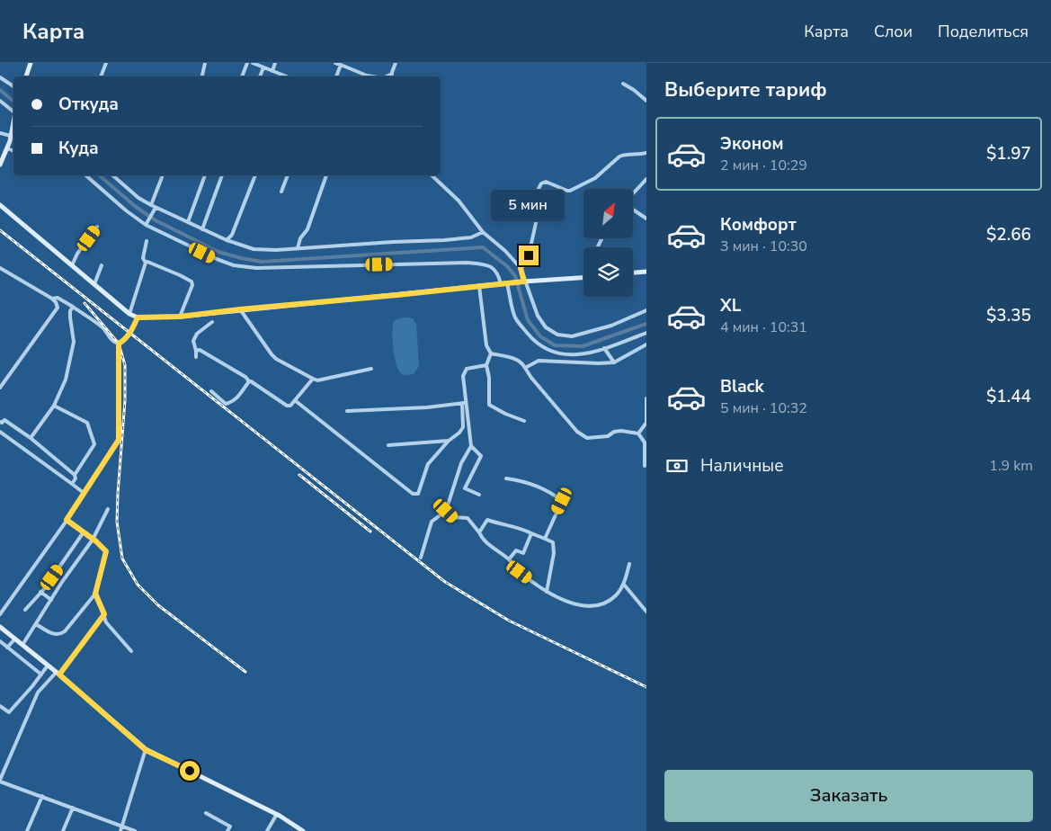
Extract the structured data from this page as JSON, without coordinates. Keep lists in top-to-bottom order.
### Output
{
  "north": "top right",
  "page": {
    "header": "Карта",
    "nav": ["Карта", "Слои", "Поделиться"],
    "heading": "Выберите тариф",
    "banner": ["Откуда", "Куда"],
    "list": [
      {
        "name": "Эконом",
        "note": "2 мин · 10:29",
        "value": "$1.97"
      },
      {
        "name": "Комфорт",
        "note": "3 мин · 10:30",
        "value": "$2.66"
      },
      {
        "name": "XL",
        "note": "4 мин · 10:31",
        "value": "$3.35"
      },
      {
        "name": "Black",
        "note": "5 мин · 10:32",
        "value": "$1.44"
      }
    ],
    "bubble": "5 мин",
    "pay": ["Наличные", "1.9 km"],
    "buttons": "Заказать"
  }
}
